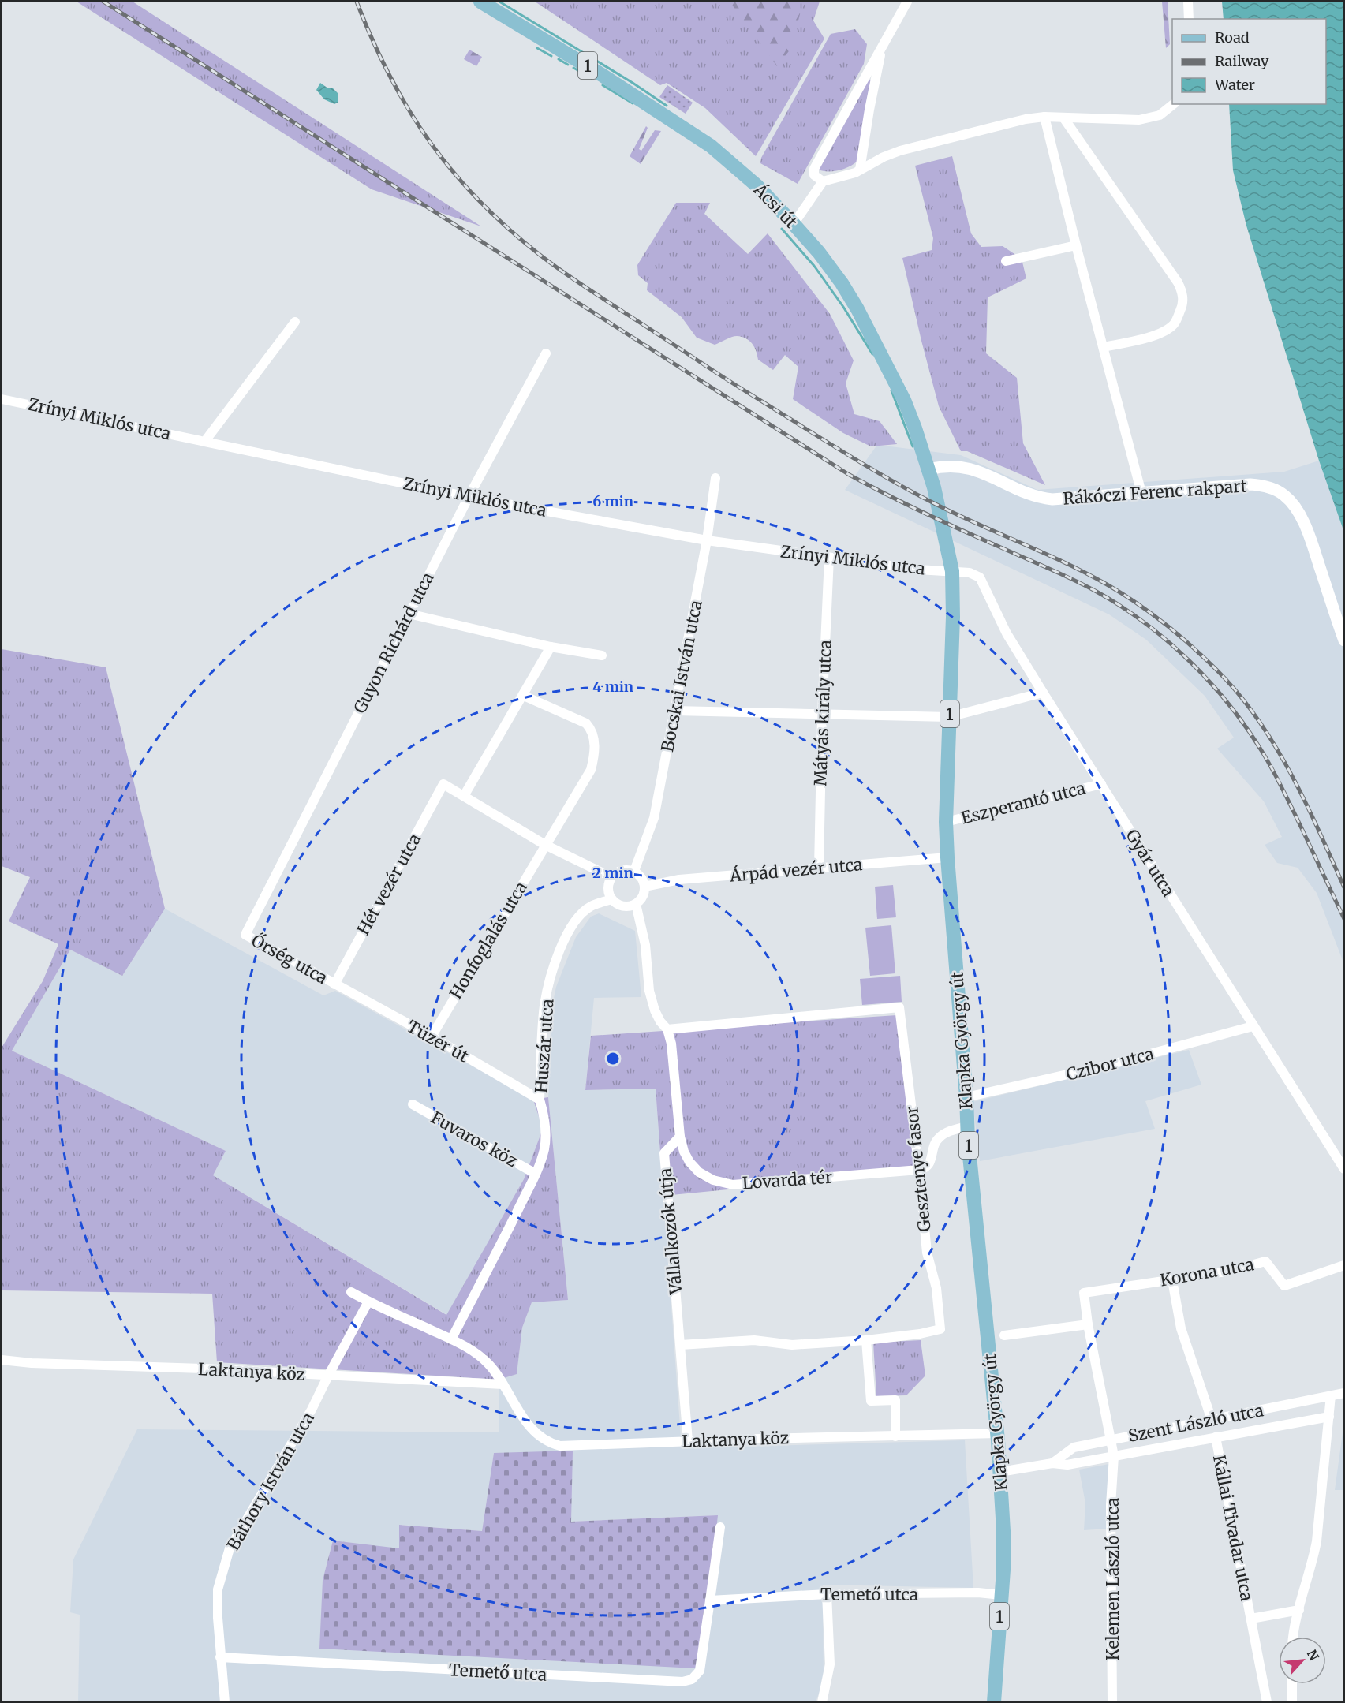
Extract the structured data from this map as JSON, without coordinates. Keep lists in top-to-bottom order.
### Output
{
  "streets": {
    "main road": ["1", "Ácsi út", "Klapka György út"],
    "street": [
      "Zrínyi Miklós utca",
      "Rákóczi Ferenc rakpart",
      "Guyon Richárd utca",
      "Bocskai István utca",
      "Mátyás király utca",
      "Eszperantó utca",
      "Gyár utca",
      "Árpád vezér utca",
      "Hét vezér utca",
      "Honfoglalás utca",
      "Őrség utca",
      "Tüzér út",
      "Huszár utca",
      "Czibor utca",
      "Fuvaros köz",
      "Gesztenye fasor",
      "Lovarda tér",
      "Vállalkozók útja",
      "Korona utca",
      "Laktanya köz",
      "Szent László utca",
      "Báthory István utca",
      "Kállai Tivadar utca",
      "Kelemen László utca",
      "Temető utca"
    ]
  },
  "crossings": [
    ["Ácsi út", "Rákóczi Ferenc rakpart"],
    ["Ácsi út", "Klapka György út"],
    ["Zrínyi Miklós utca", "Guyon Richárd utca"],
    ["Zrínyi Miklós utca", "Bocskai István utca"],
    ["Zrínyi Miklós utca", "Mátyás király utca"],
    ["Zrínyi Miklós utca", "Gyár utca"],
    ["Zrínyi Miklós utca", "Klapka György út"],
    ["Guyon Richárd utca", "Őrség utca"],
    ["Bocskai István utca", "Árpád vezér utca"],
    ["Bocskai István utca", "Huszár utca"],
    ["Mátyás király utca", "Árpád vezér utca"],
    ["Eszperantó utca", "Gyár utca"],
    ["Eszperantó utca", "Klapka György út"],
    ["Gyár utca", "Klapka György út"],
    ["Gyár utca", "Czibor utca"],
    ["Árpád vezér utca", "Klapka György út"],
    ["Árpád vezér utca", "Huszár utca"],
    ["Hét vezér utca", "Őrség utca"],
    ["Hét vezér utca", "Tüzér út"],
    ["Honfoglalás utca", "Tüzér út"],
    ["Őrség utca", "Tüzér út"],
    ["Klapka György út", "Czibor utca"],
    ["Klapka György út", "Laktanya köz"],
    ["Klapka György út", "Szent László utca"],
    ["Klapka György út", "Temető utca"],
    ["Tüzér út", "Huszár utca"],
    ["Huszár utca", "Fuvaros köz"],
    ["Huszár utca", "Laktanya köz"],
    ["Gesztenye fasor", "Lovarda tér"],
    ["Lovarda tér", "Vállalkozók útja"],
    ["Vállalkozók útja", "Laktanya köz"],
    ["Korona utca", "Kelemen László utca"],
    ["Laktanya köz", "Báthory István utca"],
    ["Szent László utca", "Kállai Tivadar utca"],
    ["Szent László utca", "Kelemen László utca"],
    ["Báthory István utca", "Temető utca"]
  ],
  "legend": ["Road", "Railway", "Water"],
  "north": "top right",
  "rings": ["6 min", "4 min", "2 min"]
}
